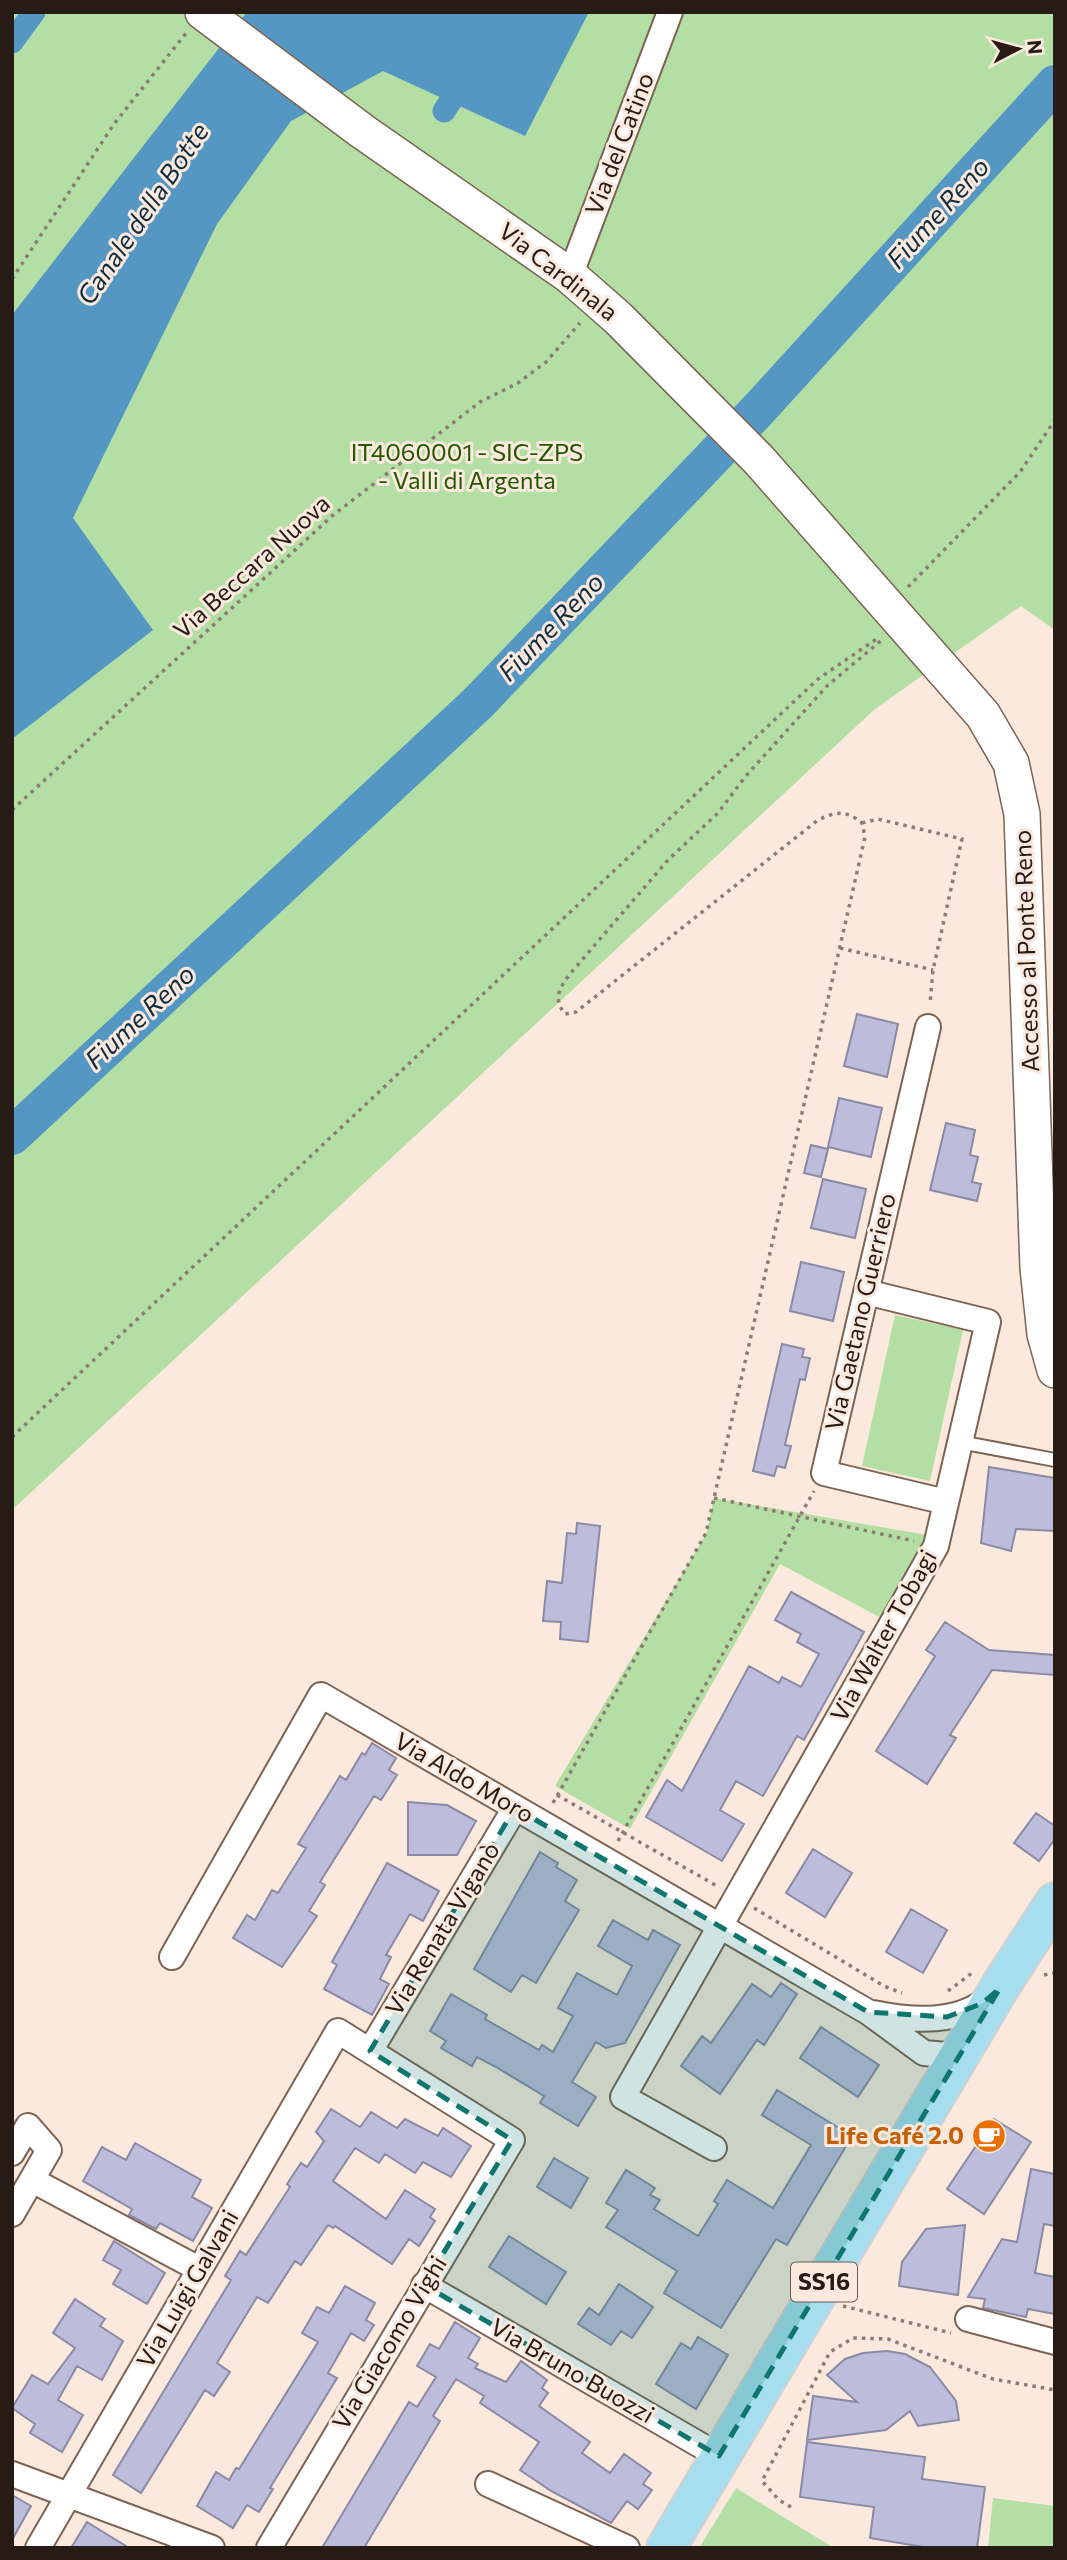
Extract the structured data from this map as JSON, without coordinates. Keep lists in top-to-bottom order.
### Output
{
  "streets": {
    "main road": ["Via Cardinala", "Accesso al Ponte Reno", "SS16"],
    "street": [
      "Via del Catino",
      "Via Gaetano Guerriero",
      "Via Walter Tobagi",
      "Via Aldo Moro",
      "Via Renata Viganò",
      "Via Luigi Galvani",
      "Via Giacomo Vighi",
      "Via Bruno Buozzi"
    ],
    "path": ["Via Beccara Nuova"]
  },
  "crossings": [
    ["Via del Catino", "Via Cardinala"],
    ["Via Cardinala", "Accesso al Ponte Reno"],
    ["Via Gaetano Guerriero", "Via Walter Tobagi"],
    ["Via Walter Tobagi", "Via Aldo Moro"],
    ["Via Aldo Moro", "Via Renata Viganò"],
    ["Via Aldo Moro", "SS16"],
    ["Via Renata Viganò", "Via Luigi Galvani"],
    ["Via Renata Viganò", "Via Giacomo Vighi"],
    ["SS16", "Via Bruno Buozzi"],
    ["Via Luigi Galvani", "Via Giacomo Vighi"],
    ["Via Giacomo Vighi", "Via Bruno Buozzi"]
  ],
  "water": ["Fiume Reno", "Canale della Botte"],
  "parks": ["IT4060001 - SIC-ZPS - Valli di Argenta"],
  "places": {
    "cafe": ["Life Café 2.0"]
  },
  "north": "right"
}
